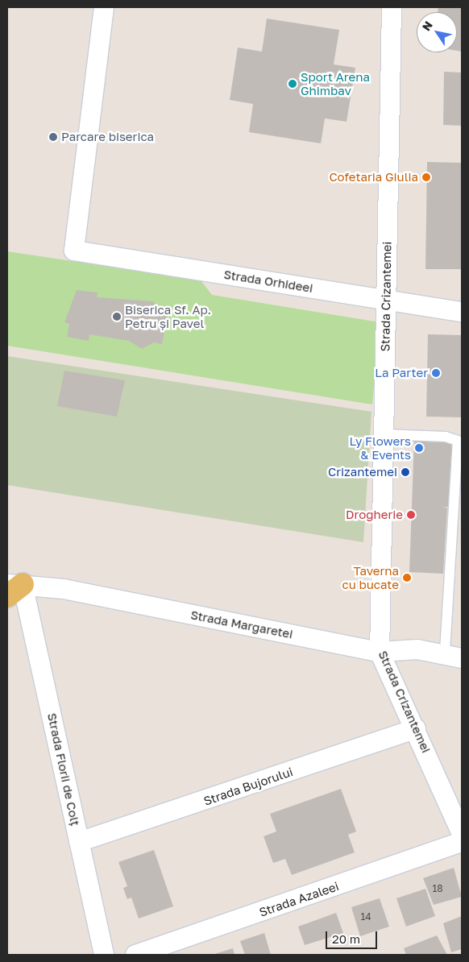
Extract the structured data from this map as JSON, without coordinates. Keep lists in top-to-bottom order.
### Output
{
  "streets": {
    "street": [
      "Strada Orhideei",
      "Strada Crizantemei",
      "Strada Margaretei",
      "Strada Florii de Colț",
      "Strada Bujorului",
      "Strada Azaleei"
    ]
  },
  "crossings": [
    ["Strada Orhideei", "Strada Crizantemei"],
    ["Strada Crizantemei", "Strada Margaretei"],
    ["Strada Crizantemei", "Strada Bujorului"],
    ["Strada Margaretei", "Strada Florii de Colț"],
    ["Strada Florii de Colț", "Strada Bujorului"]
  ],
  "places": [
    "Sport Arena Ghimbav",
    "Parcare biserica",
    "Cofetaria Giulia",
    "Biserica Sf. Ap. Petru și Pavel",
    "La Parter",
    "Ly Flowers & Events",
    "Crizantemei",
    "Drogherie",
    "Taverna cu bucate"
  ],
  "house_numbers": ["18", "14"],
  "scale_bar": "20 m",
  "north": "top left"
}
